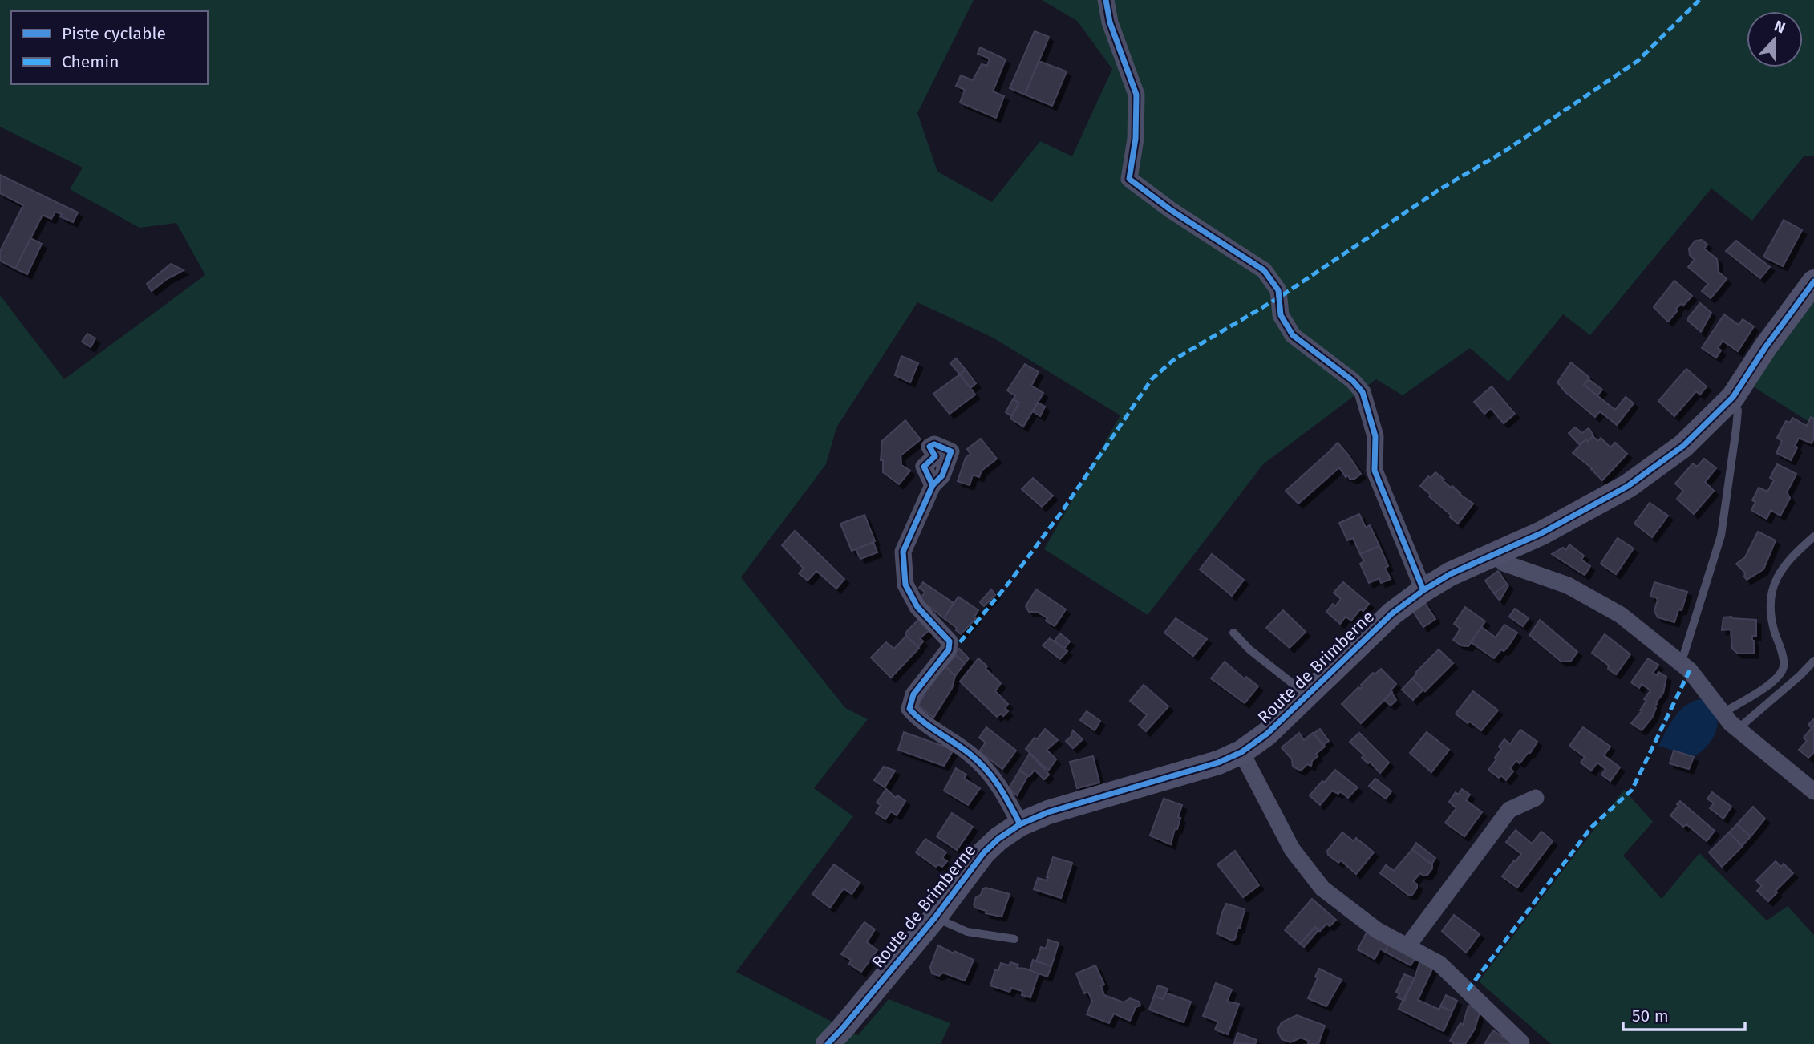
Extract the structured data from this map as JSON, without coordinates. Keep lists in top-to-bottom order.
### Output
{
  "streets": {
    "street": ["Route de Brimberne"]
  },
  "legend": ["Piste cyclable", "Chemin"],
  "scale_bar": "50 m",
  "north": "top"
}
